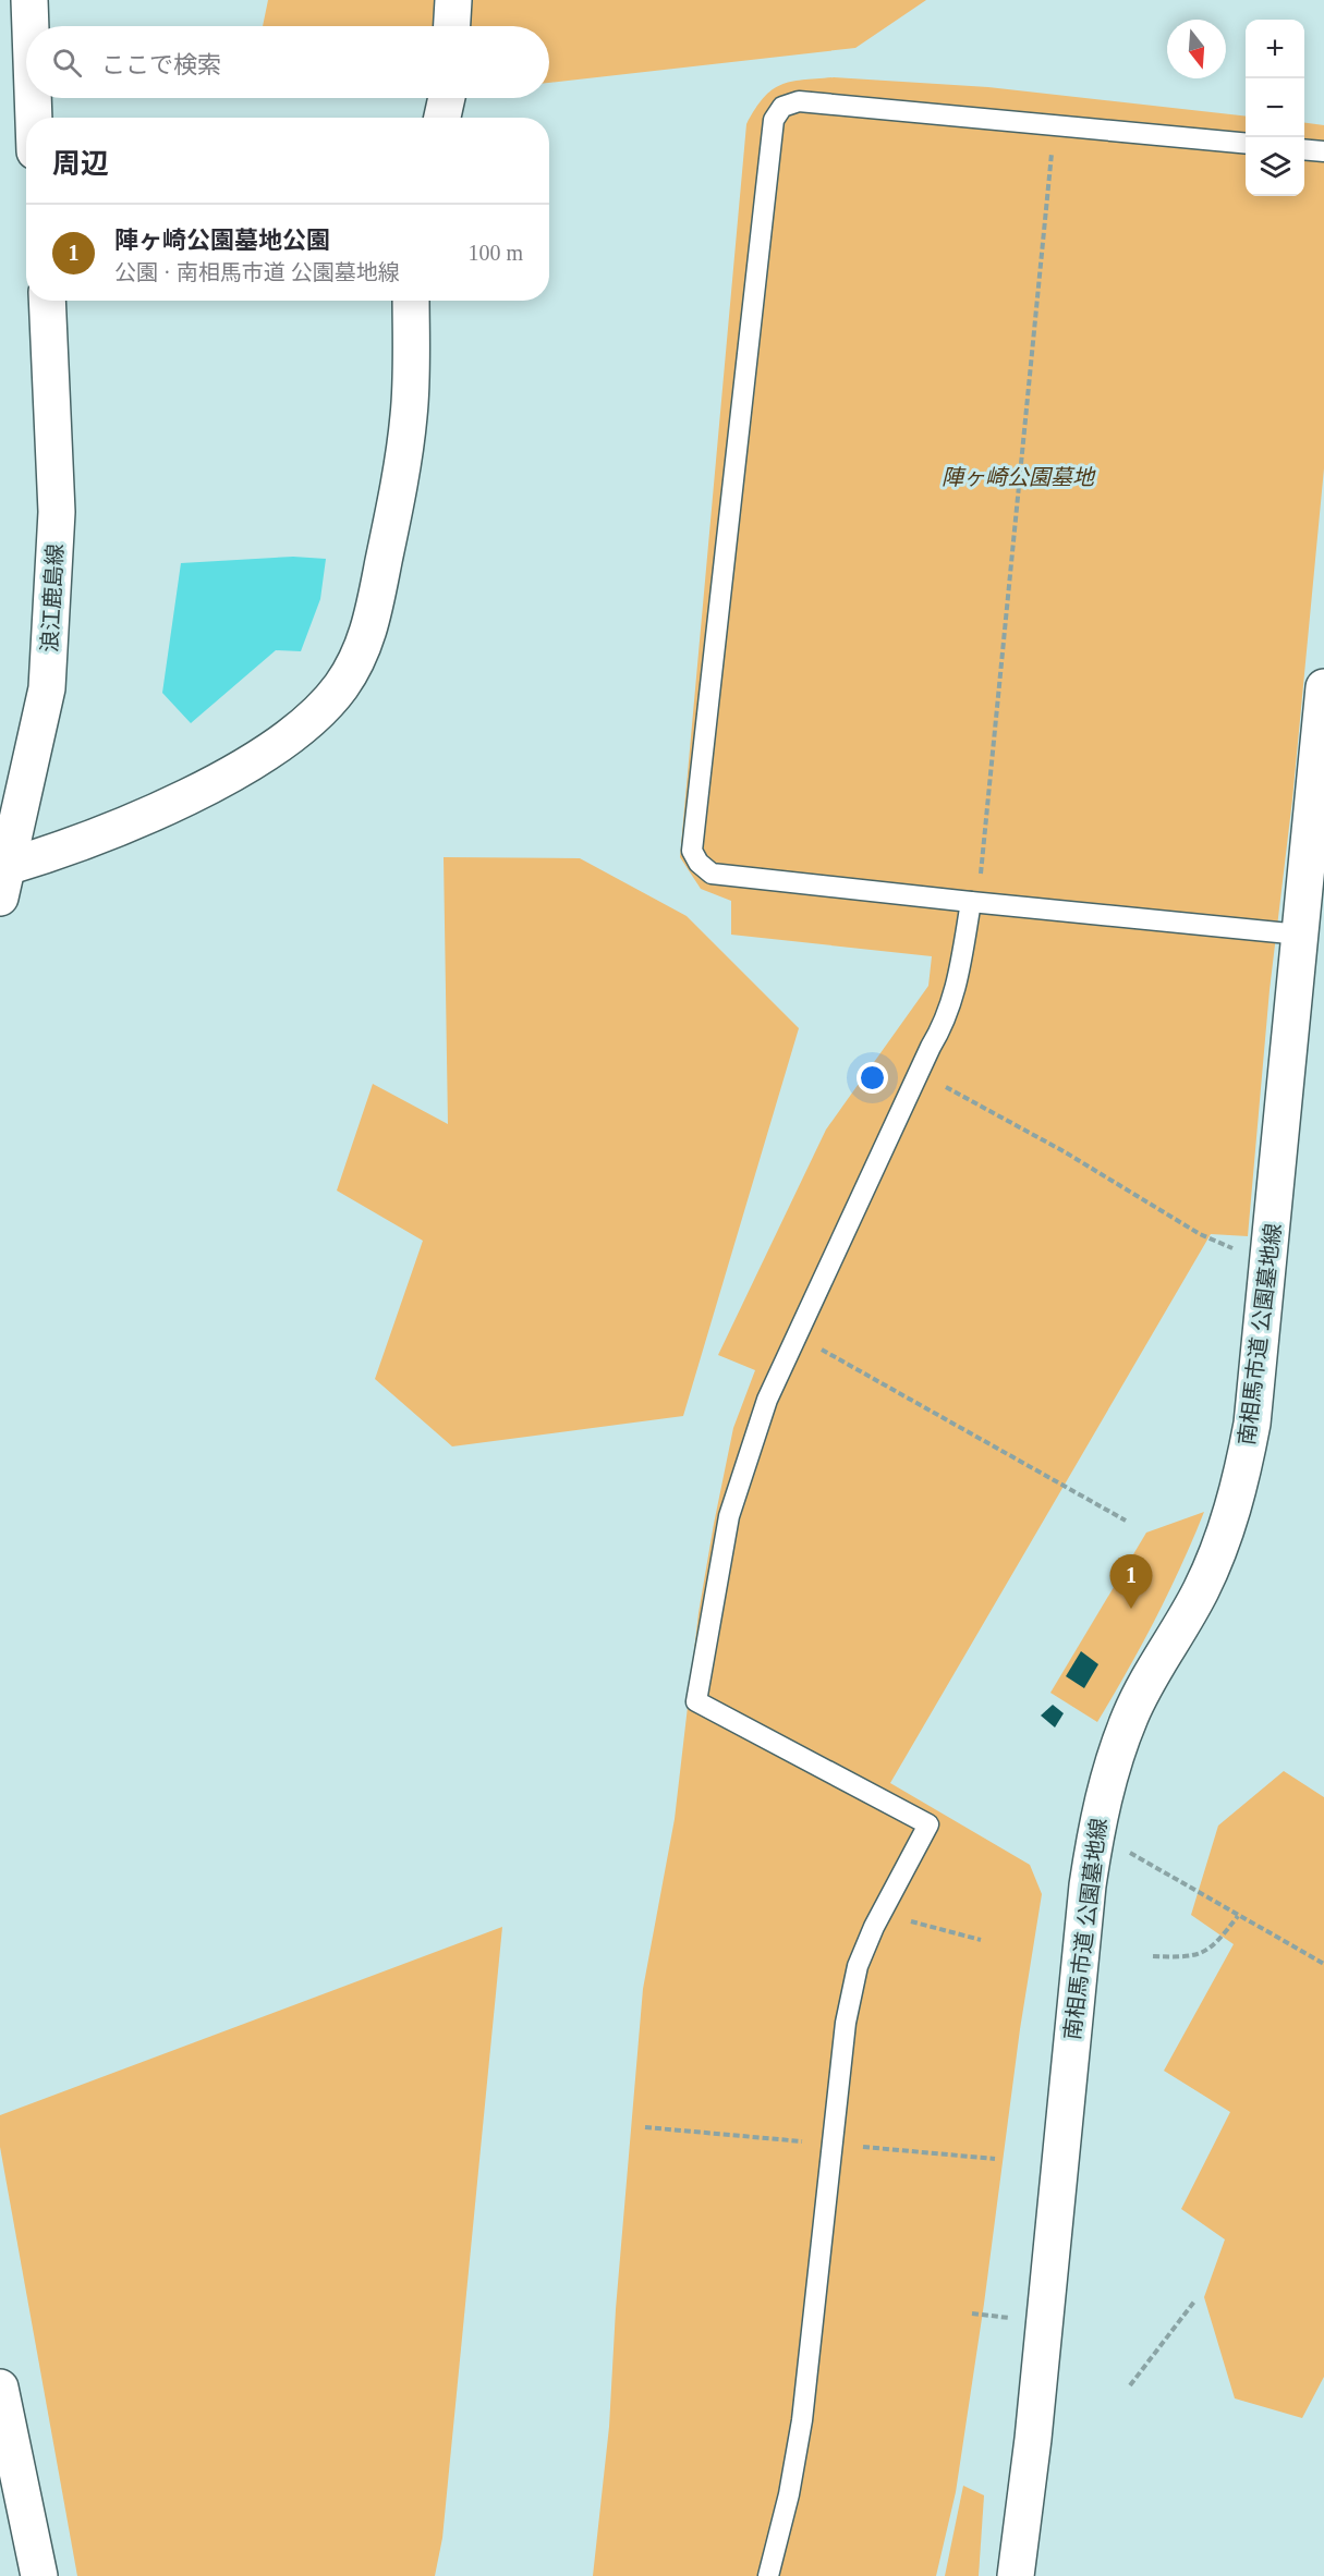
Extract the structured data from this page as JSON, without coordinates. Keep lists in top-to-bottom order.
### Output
{
  "streets": {
    "street": ["浪江鹿島線", "南相馬市道 公園墓地線"]
  },
  "parks": ["陣ヶ崎公園墓地"],
  "north": "bottom",
  "page": {
    "map_buttons": ["+", "−"],
    "search": "ここで検索",
    "heading": "周辺",
    "list": [
      {
        "mark": "1",
        "name": "陣ヶ崎公園墓地公園",
        "note": "公園 · 南相馬市道 公園墓地線",
        "value": "100 m"
      }
    ],
    "pins": "1"
  }
}
